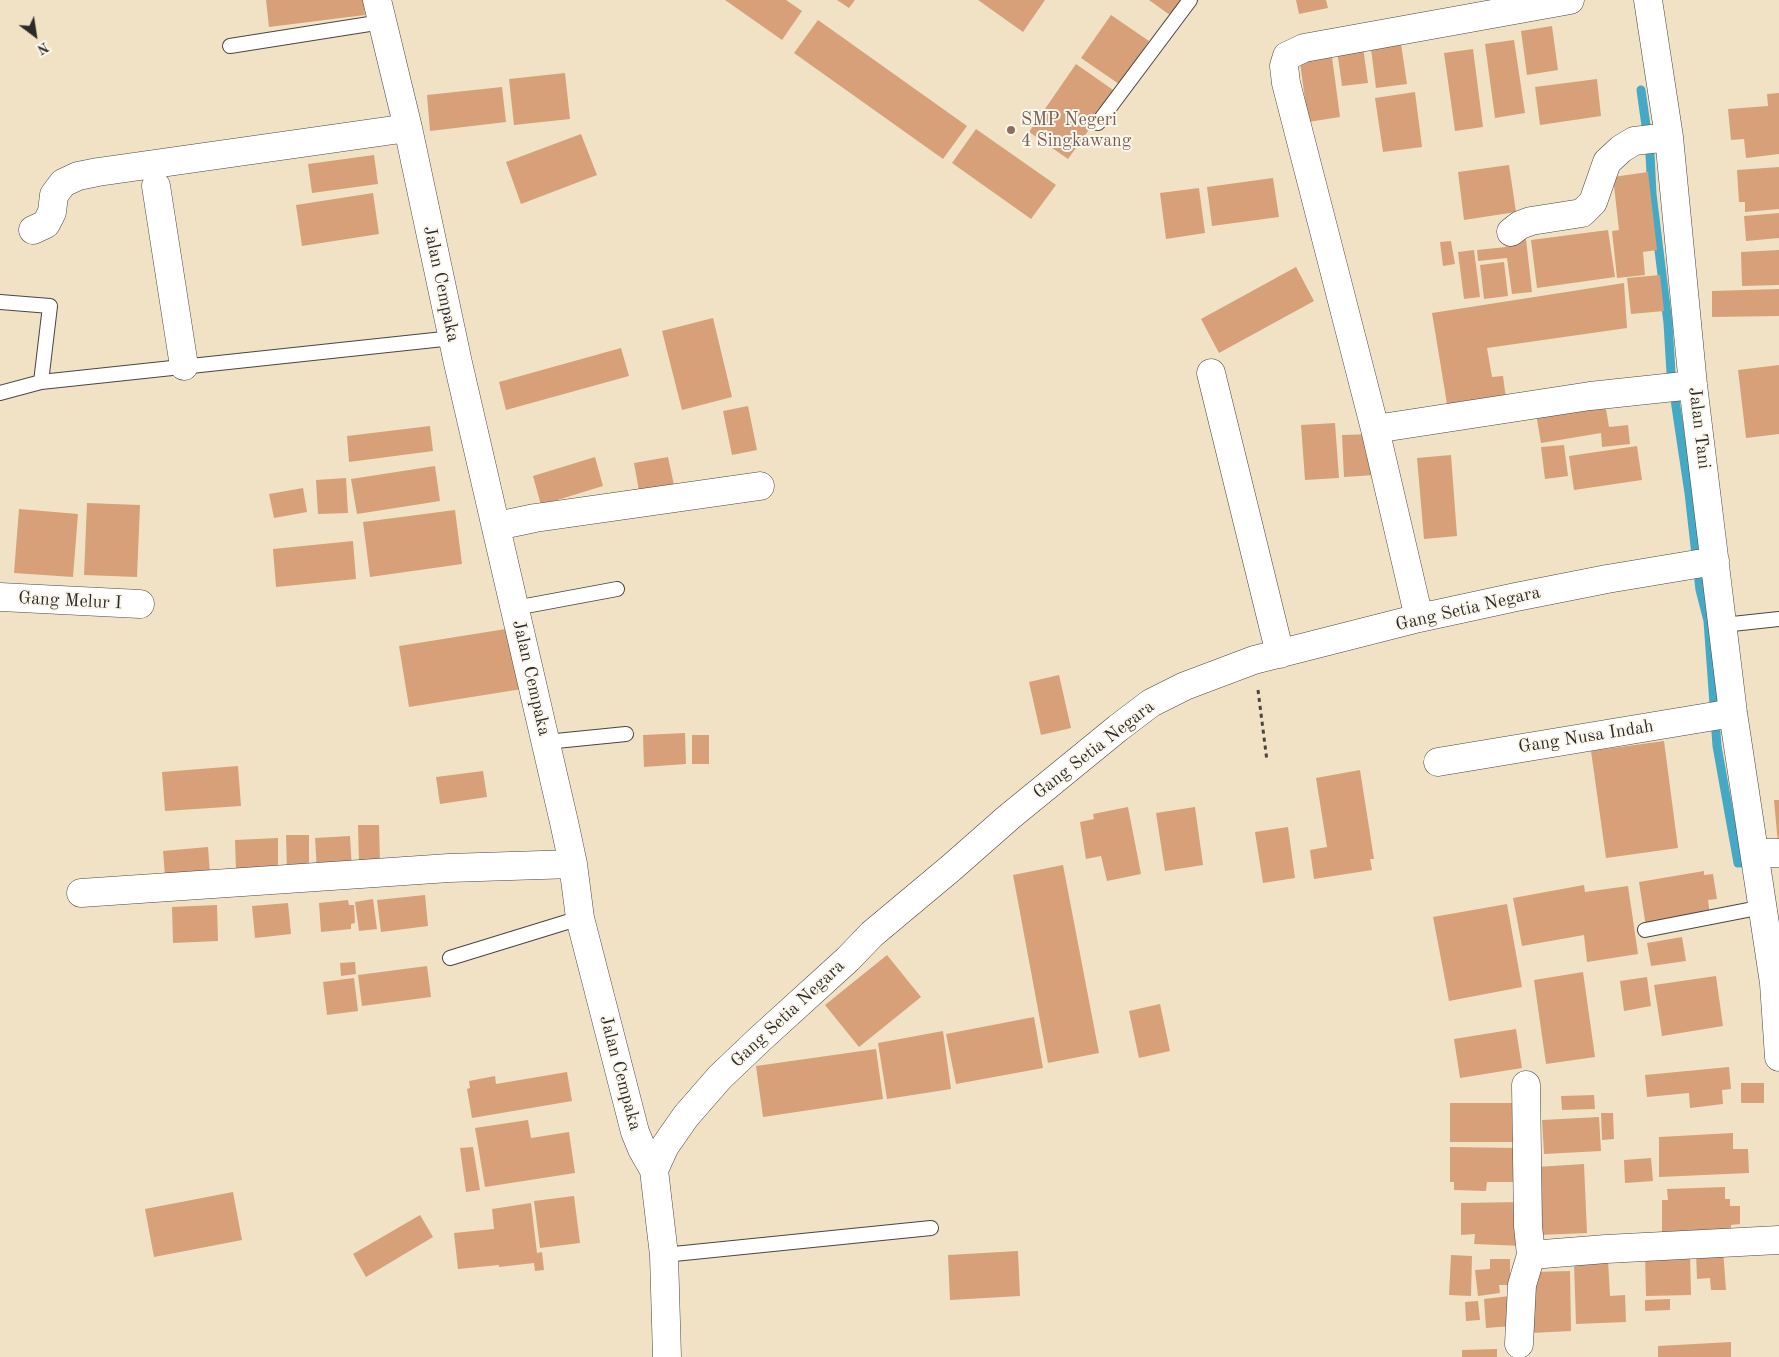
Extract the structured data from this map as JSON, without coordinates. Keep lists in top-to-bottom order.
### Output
{
  "streets": {
    "street": [
      "Jalan Cempaka",
      "Jalan Tani",
      "Gang Melur I",
      "Gang Setia Negara",
      "Gang Nusa Indah"
    ]
  },
  "crossings": [
    ["Jalan Cempaka", "Gang Setia Negara"],
    ["Jalan Tani", "Gang Setia Negara"],
    ["Jalan Tani", "Gang Nusa Indah"]
  ],
  "places": ["SMP Negeri 4 Singkawang"],
  "north": "bottom right"
}
